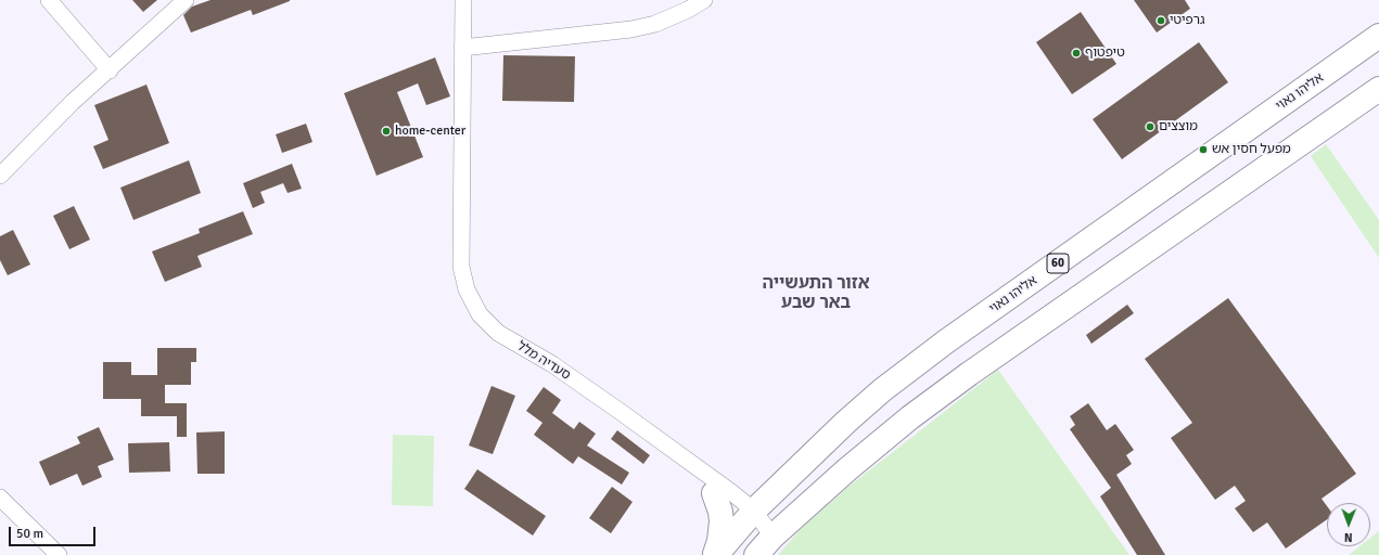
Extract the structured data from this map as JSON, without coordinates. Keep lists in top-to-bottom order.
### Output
{
  "streets": {
    "highway": ["אליהו נאוי", "60"],
    "street": ["סעדיה מלל"]
  },
  "crossings": [
    ["אליהו נאוי", "סעדיה מלל"]
  ],
  "districts": ["אזור התעשייה באר שבע"],
  "places": [
    "גרפיטי",
    "טיפטוף",
    "מוצצים",
    "home-center",
    "מפעל חסין אש"
  ],
  "scale_bar": "50 m",
  "north": "bottom"
}
